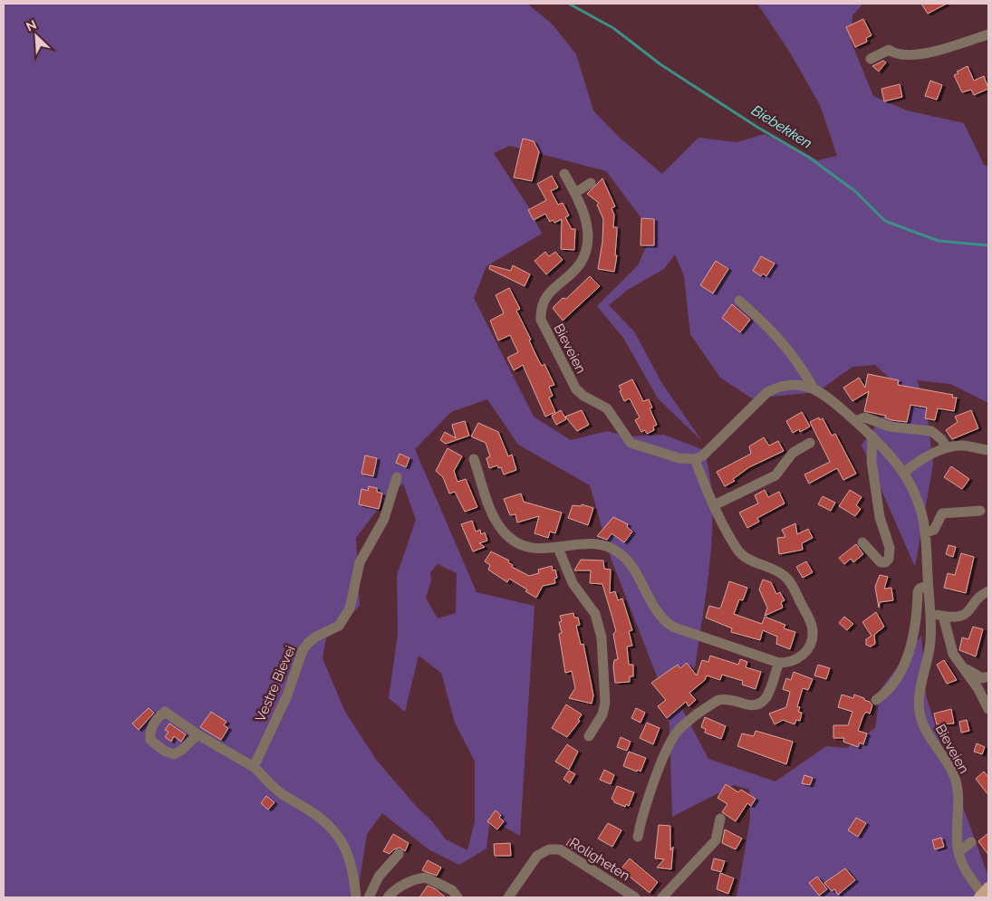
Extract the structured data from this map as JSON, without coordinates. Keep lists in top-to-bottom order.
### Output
{
  "streets": {
    "street": ["Bieveien", "Vestre Bievei", "Roligheten"]
  },
  "water": ["Biebekken"],
  "north": "top left"
}
